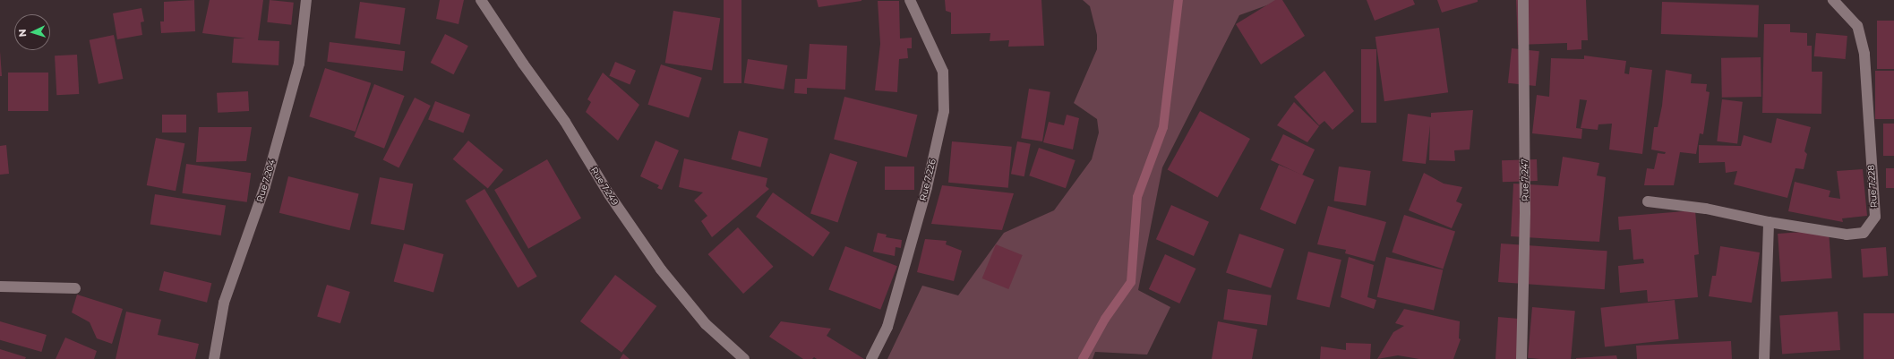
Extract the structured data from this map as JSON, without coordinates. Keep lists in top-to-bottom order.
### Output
{
  "streets": {
    "street": [
      "Rue 7.226",
      "Rue 7.247",
      "Rue 7.204",
      "Rue 7.249",
      "Rue 7.228"
    ]
  },
  "north": "left"
}
